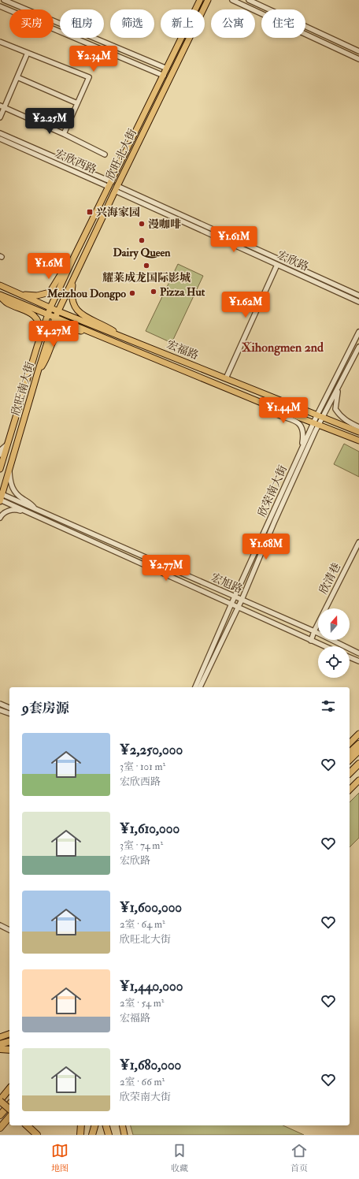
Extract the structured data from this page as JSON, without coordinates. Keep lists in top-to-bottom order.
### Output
{
  "streets": {
    "main road": ["欣旺北大街", "宏福路", "欣旺南大街"],
    "street": [
      "宏欣西路",
      "宏欣路",
      "欣荣南大街",
      "欣清巷",
      "宏旭路"
    ]
  },
  "crossings": [
    ["欣旺北大街", "宏欣西路"],
    ["欣旺北大街", "宏欣路"],
    ["欣旺北大街", "宏福路"],
    ["欣旺北大街", "欣旺南大街"],
    ["宏福路", "欣旺南大街"],
    ["宏福路", "欣荣南大街"],
    ["欣旺南大街", "宏旭路"],
    ["欣荣南大街", "宏旭路"],
    ["欣清巷", "宏旭路"]
  ],
  "districts": ["Xihongmen 2nd"],
  "places": {
    "transit": ["兴海家园"],
    "other": [
      "漫咖啡",
      "Dairy Queen",
      "耀莱成龙国际影城",
      "Pizza Hut",
      "Meizhou Dongpo"
    ]
  },
  "north": "top",
  "page": {
    "chip": [
      "买房",
      "租房",
      "筛选",
      "新上",
      "公寓",
      "住宅"
    ],
    "price": [
      "¥2.34M",
      "¥2.25M",
      "¥1.61M",
      "¥1.6M",
      "¥1.62M",
      "¥4.27M",
      "¥1.44M",
      "¥1.68M",
      "¥2.77M"
    ],
    "heading": "9套房源",
    "list": [
      {
        "name": "¥2,250,000",
        "note": "3室 · 101 m² · 宏欣西路"
      },
      {
        "name": "¥1,610,000",
        "note": "3室 · 74 m² · 宏欣路"
      },
      {
        "name": "¥1,600,000",
        "note": "2室 · 64 m² · 欣旺北大街"
      },
      {
        "name": "¥1,440,000",
        "note": "2室 · 54 m² · 宏福路"
      },
      {
        "name": "¥1,680,000",
        "note": "2室 · 66 m² · 欣荣南大街"
      }
    ],
    "tabs": ["地图", "收藏", "首页"]
  }
}
